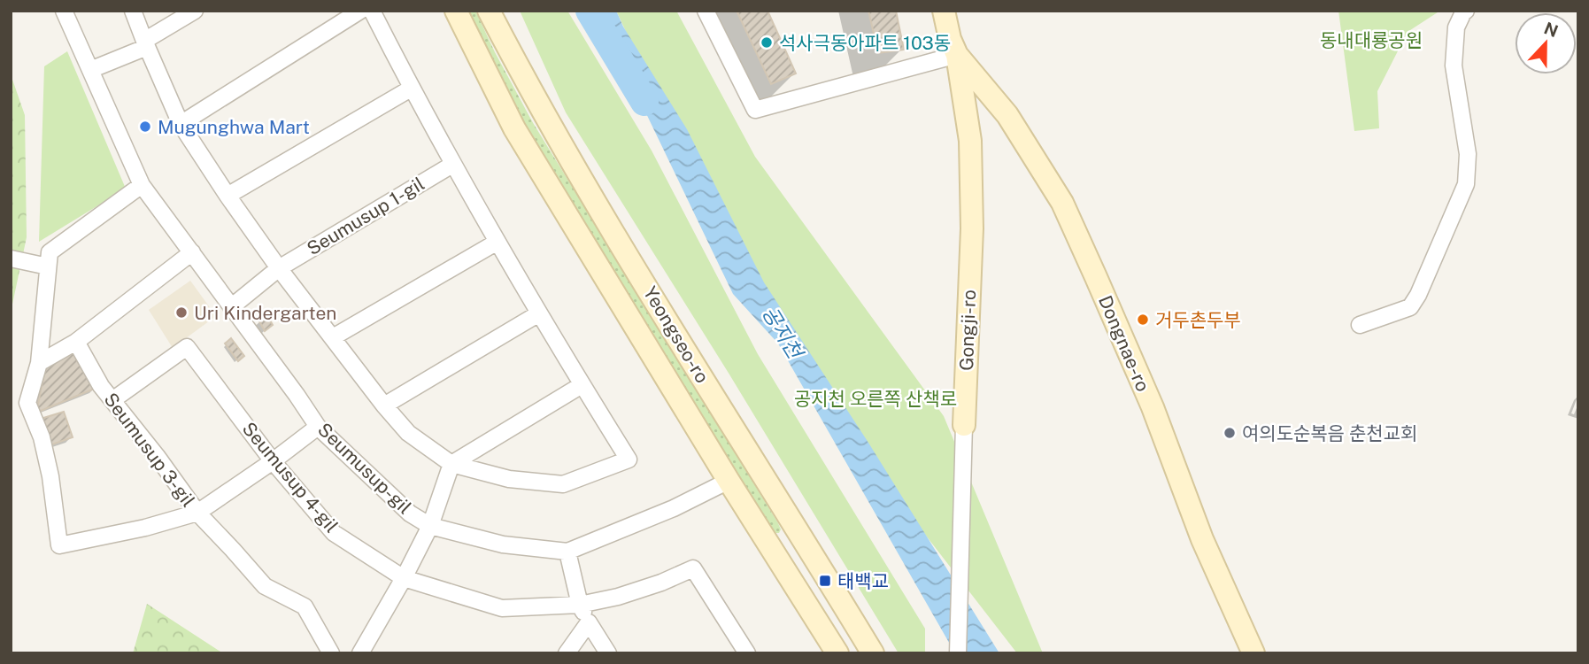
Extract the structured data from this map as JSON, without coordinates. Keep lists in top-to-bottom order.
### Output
{
  "streets": {
    "street": [
      "Seumusup 1-gil",
      "Gongji-ro",
      "Yeongseo-ro",
      "Dongnae-ro",
      "Seumusup 3-gil",
      "Seumusup-gil",
      "Seumusup 4-gil"
    ]
  },
  "crossings": [
    ["Seumusup 1-gil", "Seumusup-gil"],
    ["Gongji-ro", "Dongnae-ro"],
    ["Yeongseo-ro", "Seumusup-gil"],
    ["Seumusup 3-gil", "Seumusup 4-gil"]
  ],
  "water": ["공지천"],
  "parks": ["동내대룡공원", "공지천 오른쪽 산책로"],
  "places": {
    "other": [
      "석사극동아파트 103동",
      "Mugunghwa Mart",
      "Uri Kindergarten",
      "거두촌두부",
      "여의도순복음 춘천교회"
    ],
    "transit": ["태백교"]
  },
  "north": "top"
}
